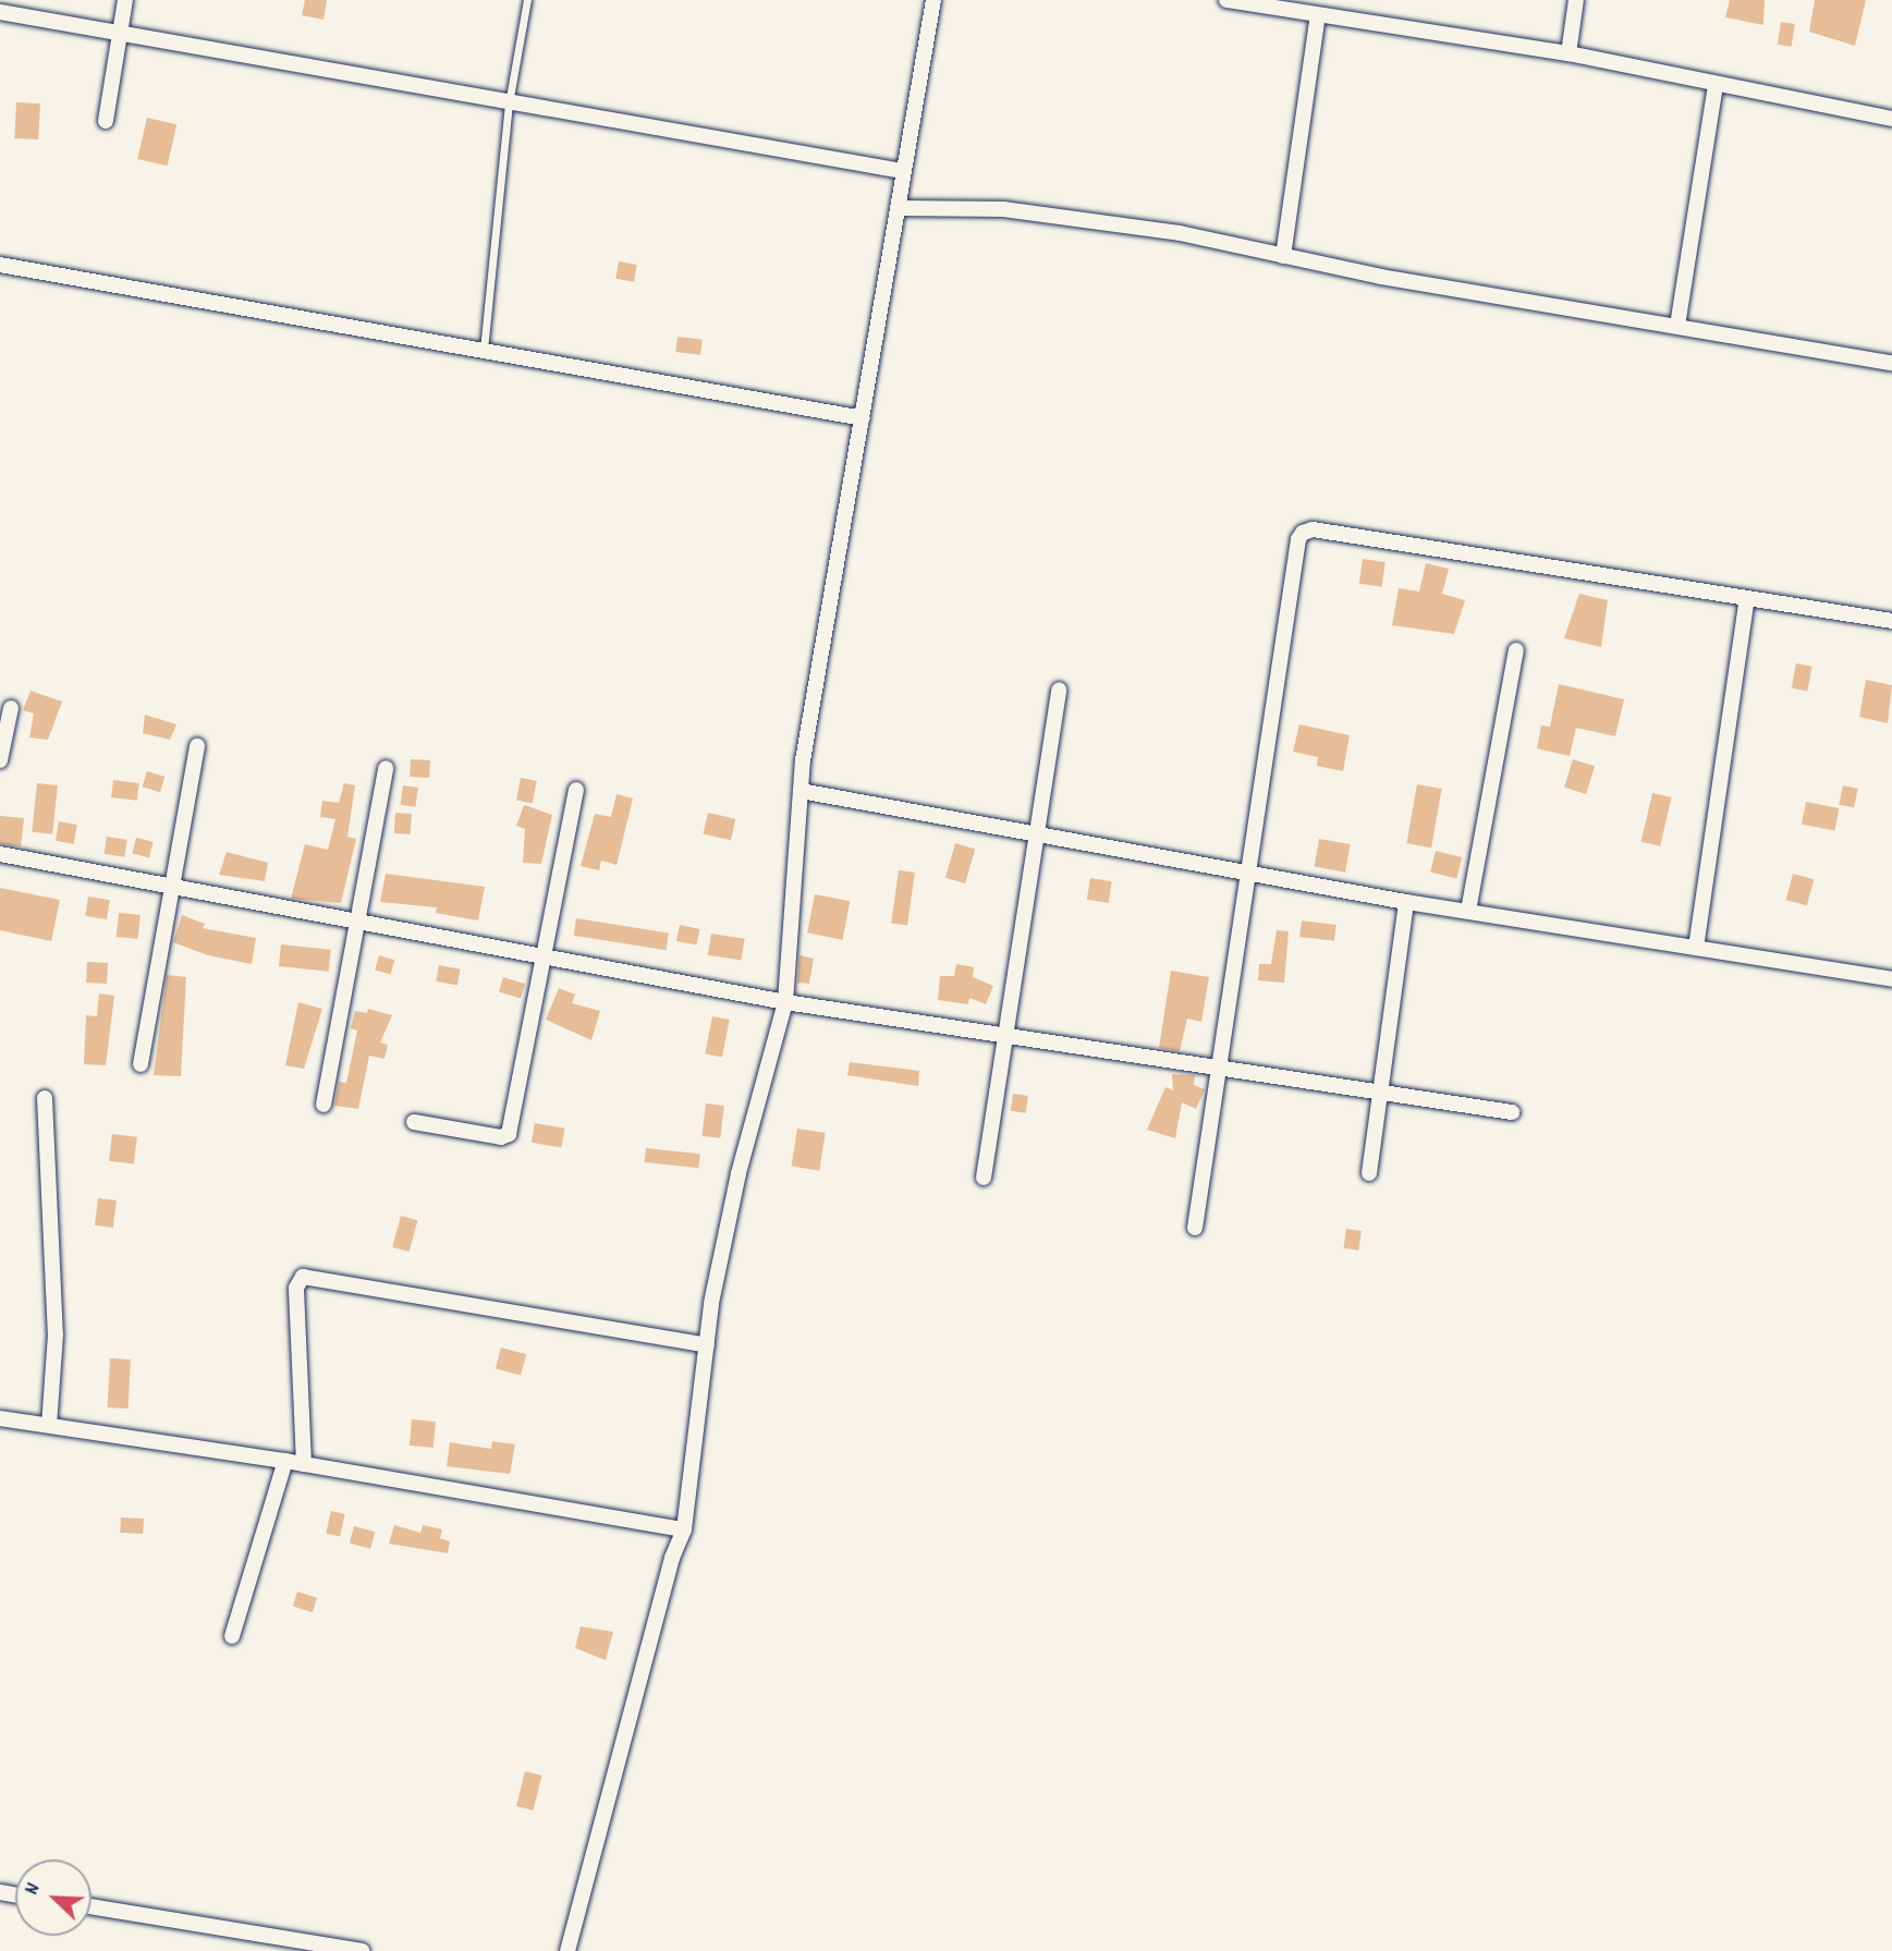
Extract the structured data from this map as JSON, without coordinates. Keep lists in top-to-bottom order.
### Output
{
  "north": "top left"
}
